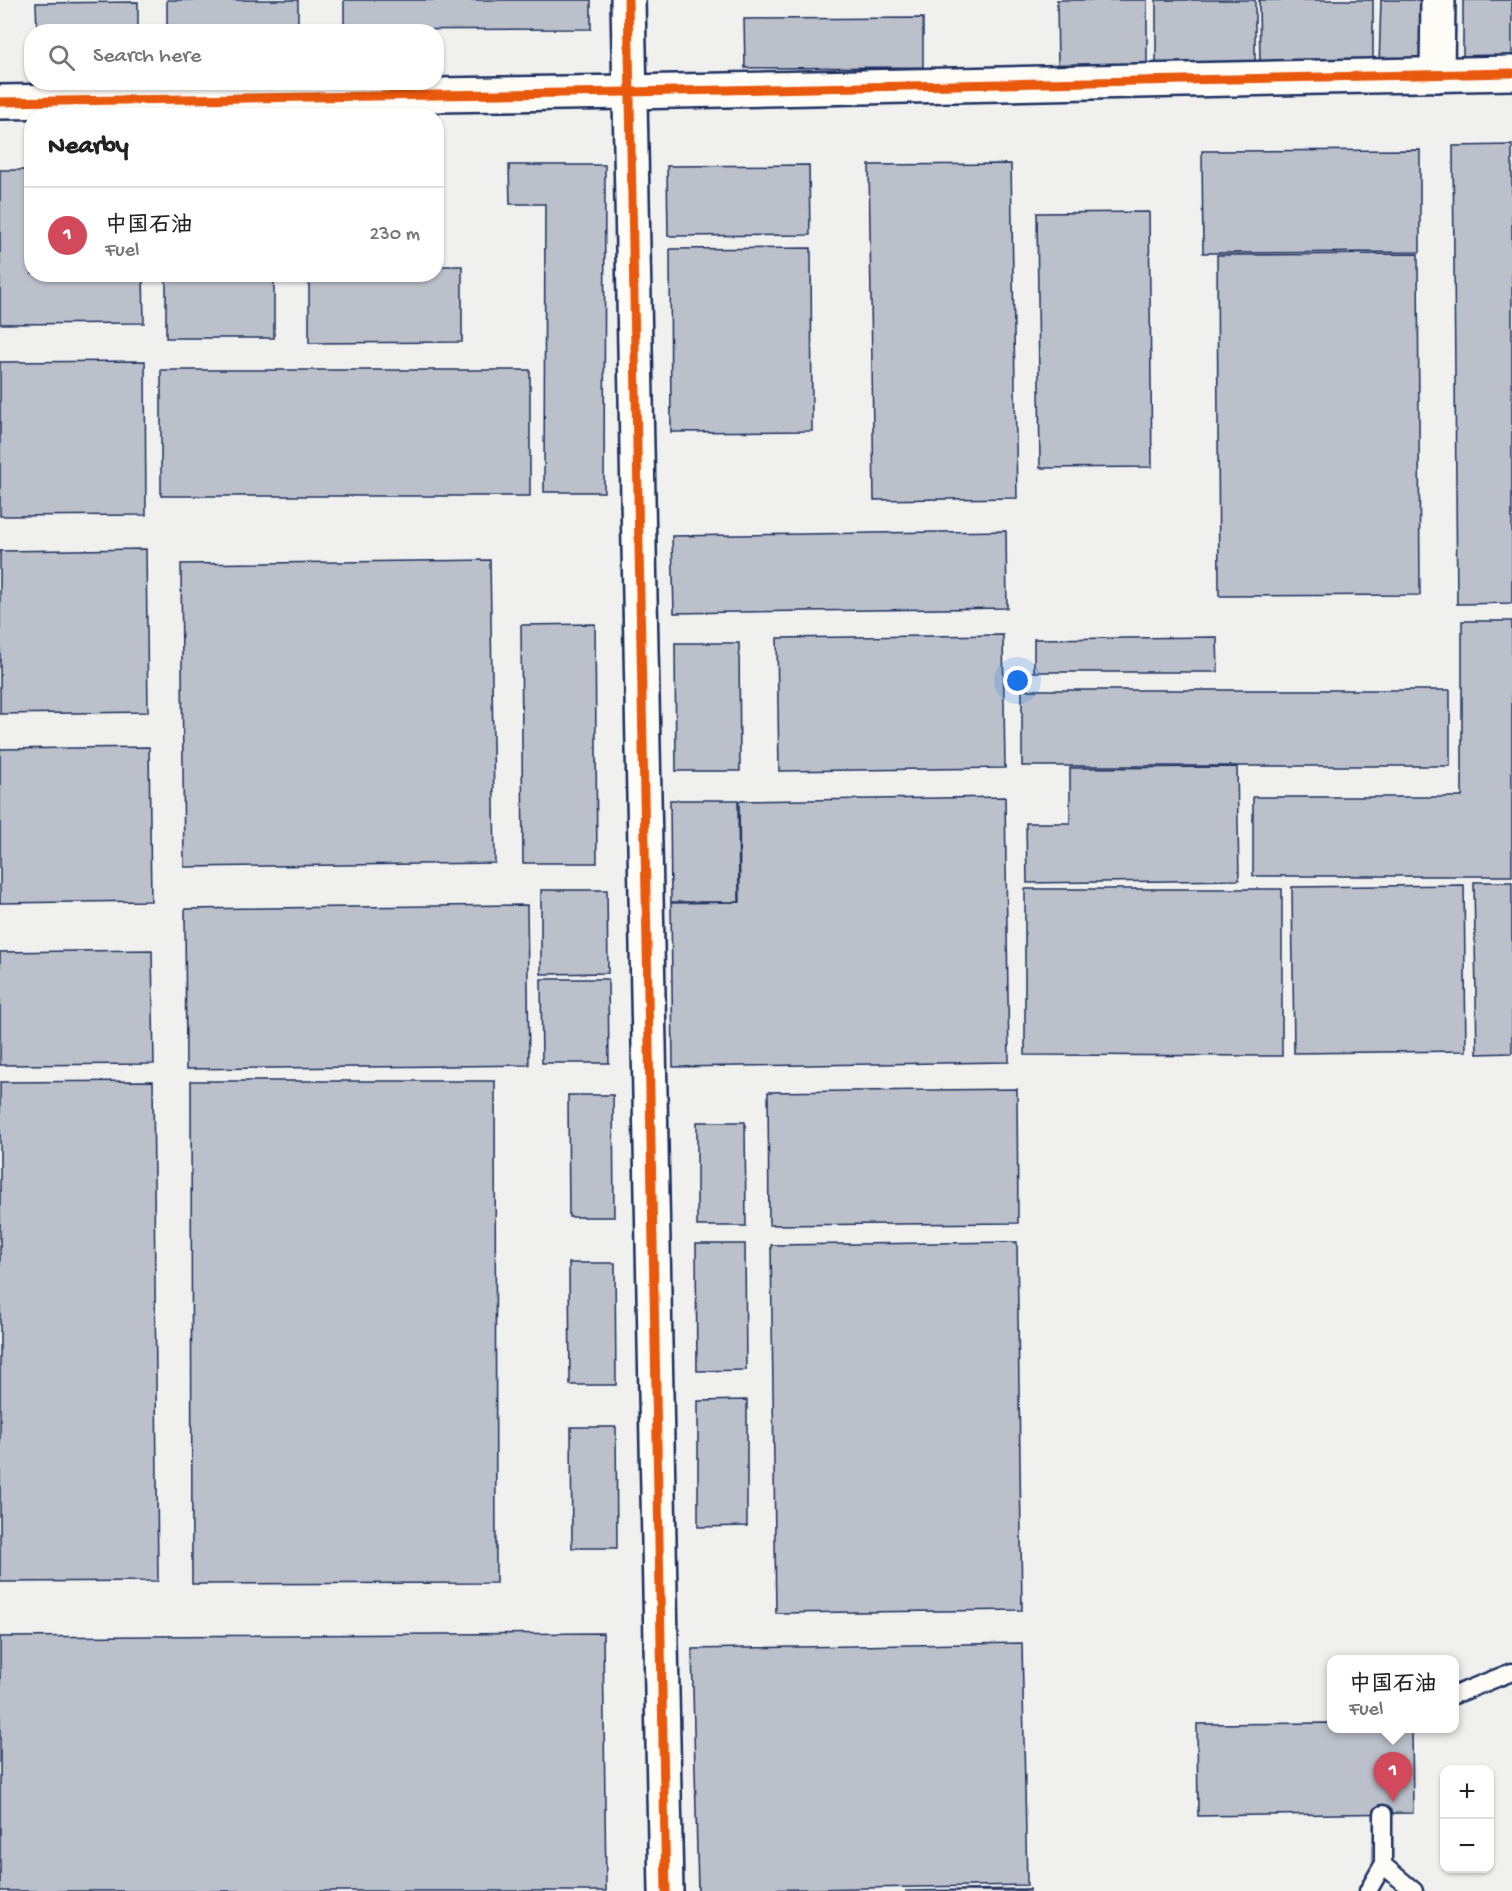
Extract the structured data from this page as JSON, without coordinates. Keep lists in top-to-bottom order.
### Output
{
  "page": {
    "search": "Search here",
    "heading": "Nearby",
    "list": [
      {
        "mark": "1",
        "name": "中国石油",
        "note": "Fuel",
        "value": "230 m"
      }
    ],
    "popup": ["中国石油", "Fuel"],
    "pins": "1",
    "map_buttons": ["+", "−"]
  }
}
